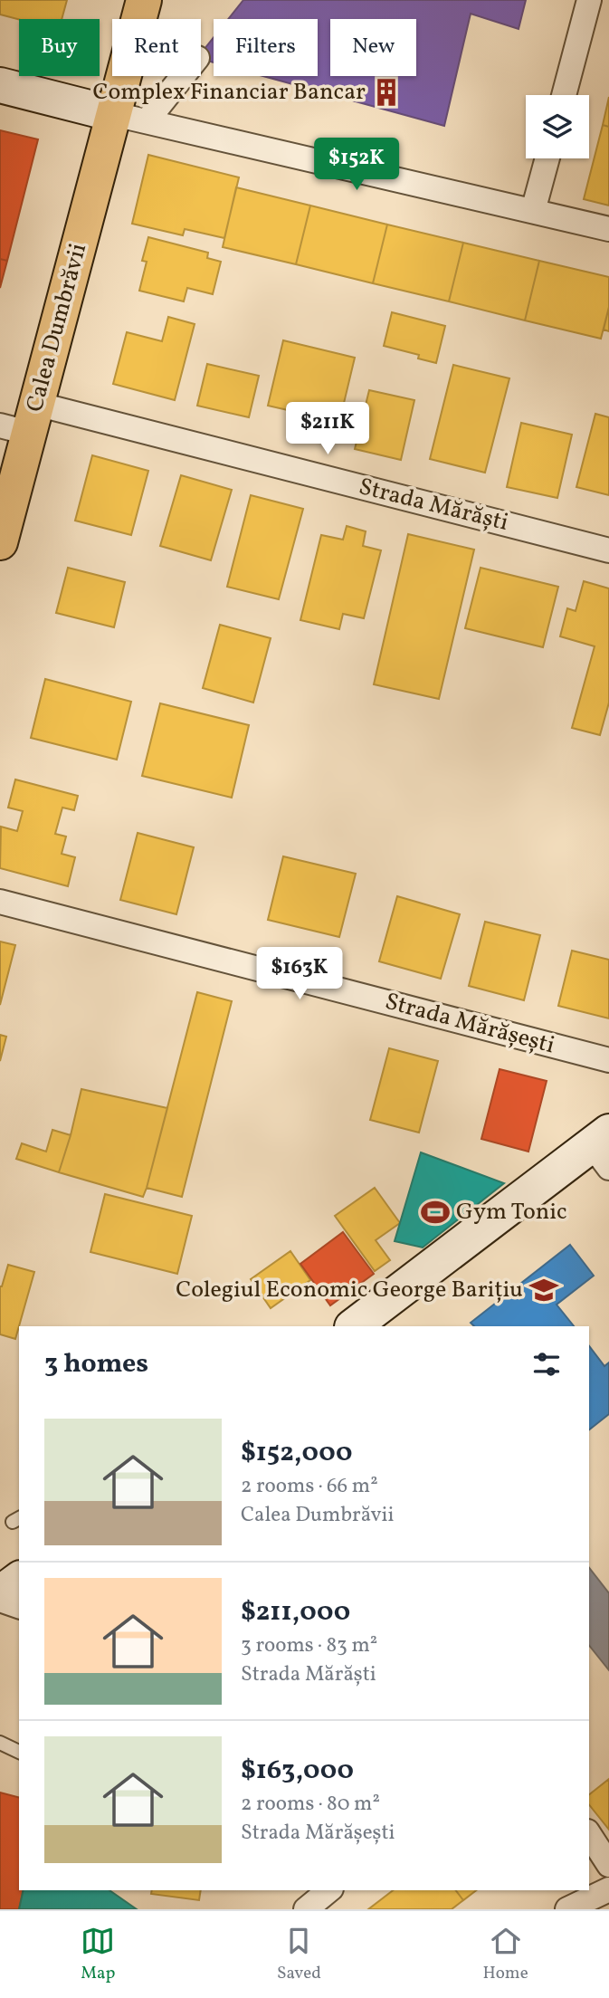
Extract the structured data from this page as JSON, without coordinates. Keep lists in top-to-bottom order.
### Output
{
  "streets": {
    "main road": ["Calea Dumbrăvii"],
    "street": ["Strada Mărăști", "Strada Mărășești"]
  },
  "crossings": [
    ["Calea Dumbrăvii", "Strada Mărăști"]
  ],
  "places": {
    "building": ["Complex Financiar Bancar"],
    "sports": ["Gym Tonic"],
    "school or university": ["Colegiul Economic George Barițiu"]
  },
  "page": {
    "chip": [
      "Buy",
      "Rent",
      "Filters",
      "New"
    ],
    "price": ["$152K", "$211K", "$163K"],
    "heading": "3 homes",
    "list": [
      {
        "name": "$152,000",
        "note": "2 rooms · 66 m² · Calea Dumbrăvii"
      },
      {
        "name": "$211,000",
        "note": "3 rooms · 83 m² · Strada Mărăști"
      },
      {
        "name": "$163,000",
        "note": "2 rooms · 80 m² · Strada Mărășești"
      }
    ],
    "tabs": ["Map", "Saved", "Home"]
  }
}
